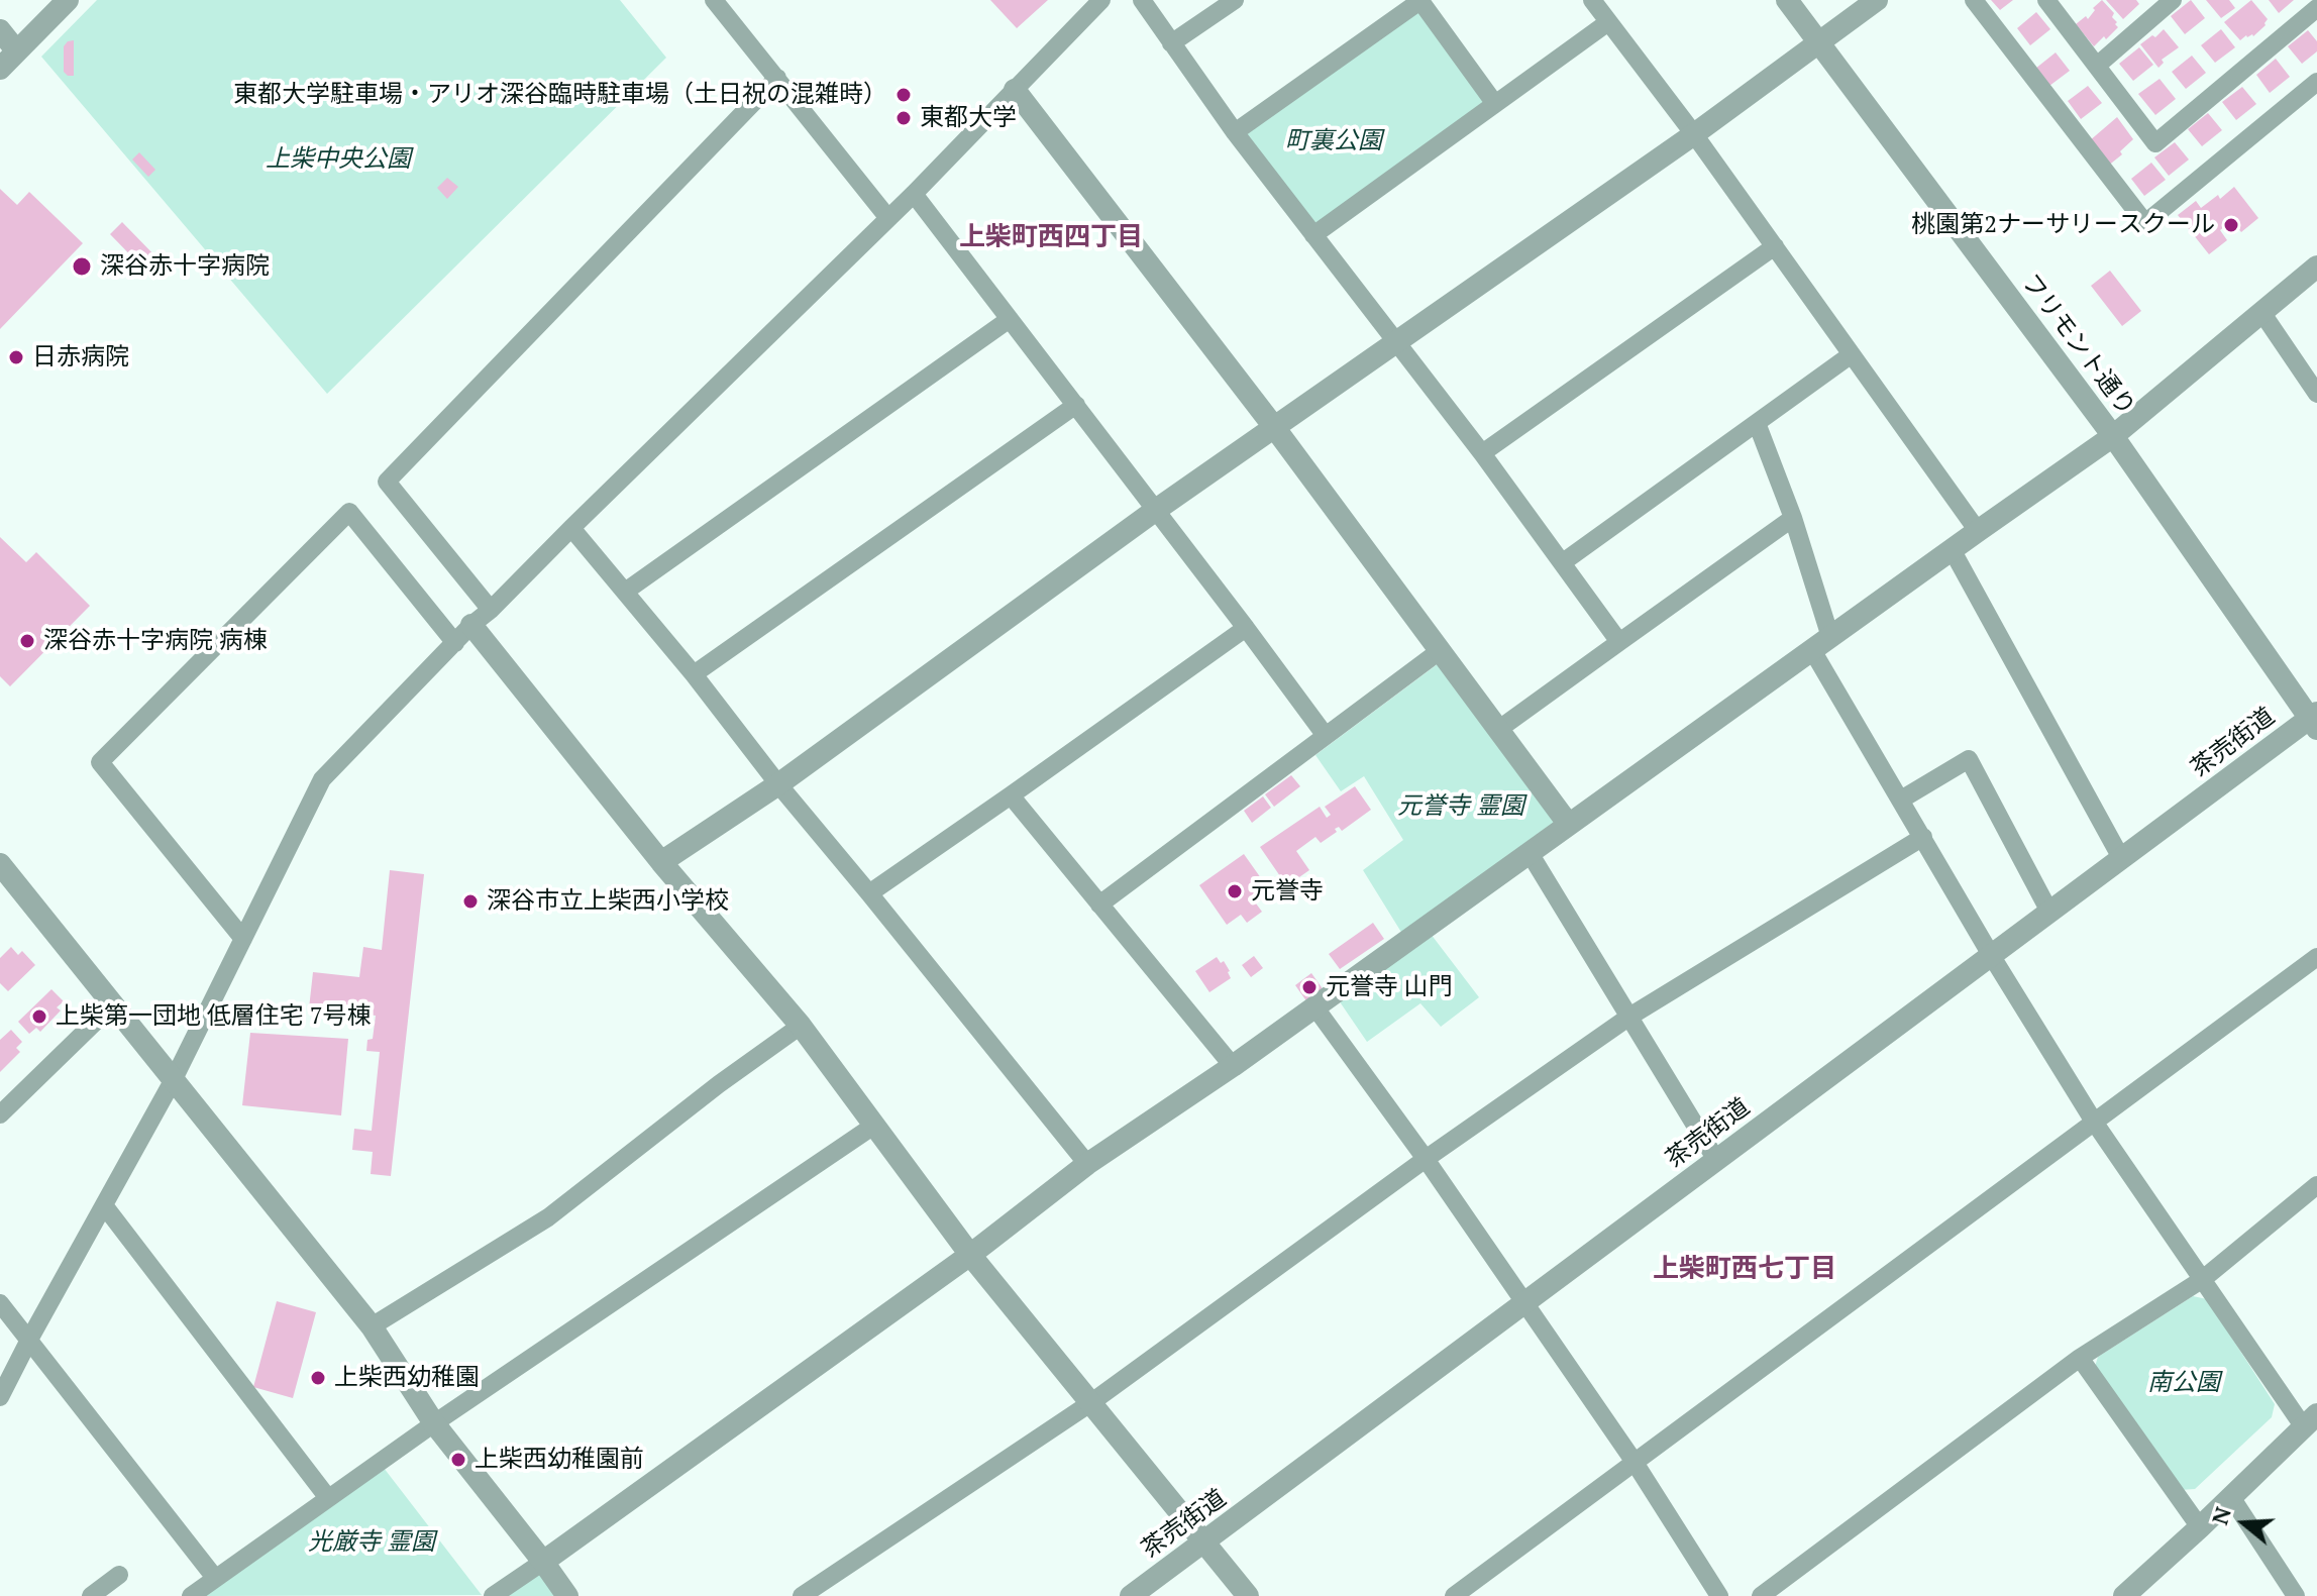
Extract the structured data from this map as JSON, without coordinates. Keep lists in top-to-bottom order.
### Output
{
  "streets": {
    "street": ["フリモント通り", "茶売街道"]
  },
  "crossings": [
    ["フリモント通り", "茶売街道"]
  ],
  "districts": ["上柴町西四丁目", "上柴町西七丁目"],
  "parks": [
    "町裏公園",
    "上柴中央公園",
    "元誉寺 霊園",
    "南公園",
    "光厳寺 霊園"
  ],
  "places": [
    "東都大学駐車場・アリオ深谷臨時駐車場（土日祝の混雑時）",
    "東都大学",
    "桃園第2ナーサリースクール",
    "深谷赤十字病院",
    "日赤病院",
    "深谷赤十字病院 病棟",
    "元誉寺",
    "深谷市立上柴西小学校",
    "元誉寺 山門",
    "上柴第一団地 低層住宅 7号棟",
    "上柴西幼稚園",
    "上柴西幼稚園前"
  ],
  "north": "left"
}
